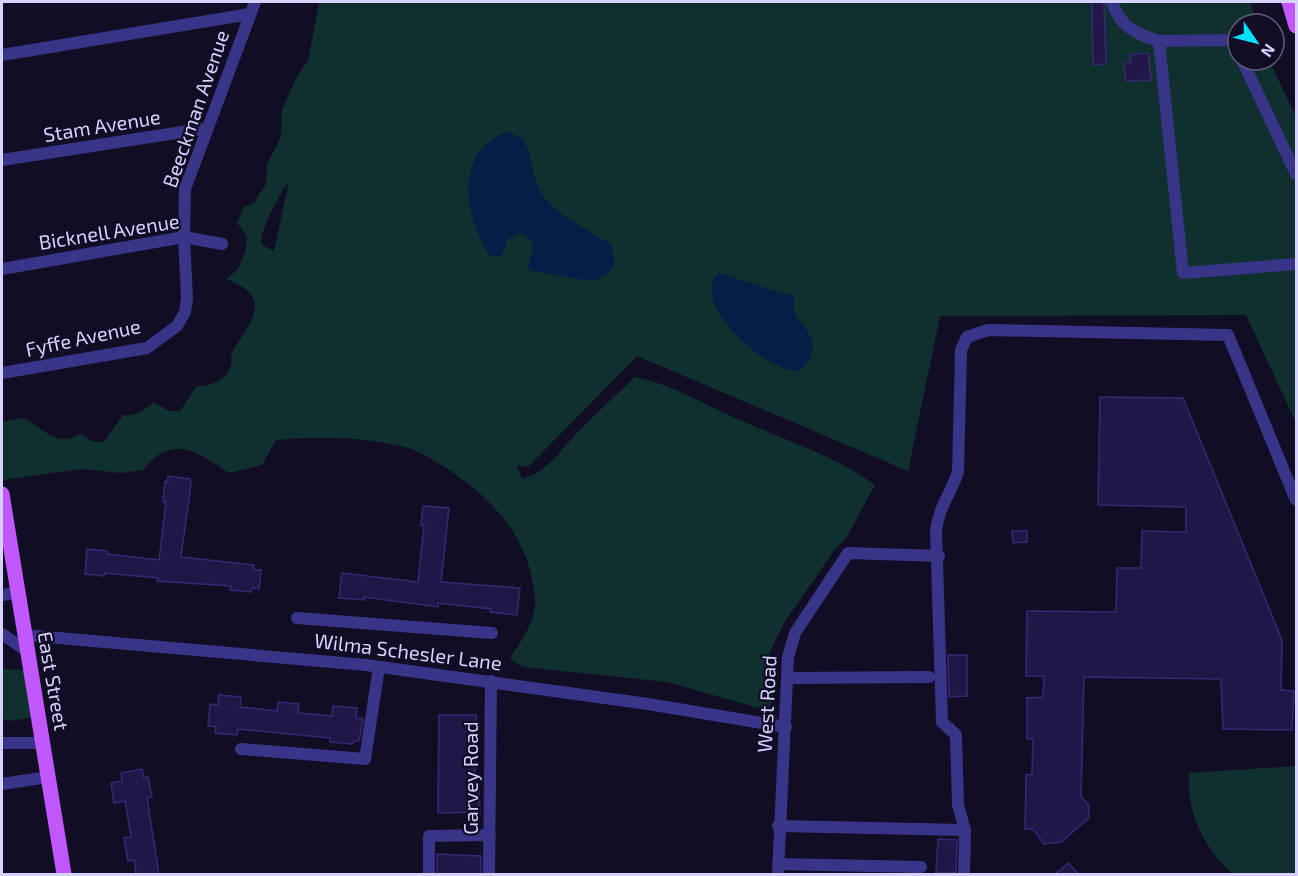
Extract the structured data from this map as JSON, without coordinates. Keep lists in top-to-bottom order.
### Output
{
  "streets": {
    "main road": ["East Street"],
    "street": [
      "Beeckman Avenue",
      "Stam Avenue",
      "Bicknell Avenue",
      "Fyffe Avenue",
      "Wilma Schesler Lane",
      "West Road",
      "Garvey Road"
    ]
  },
  "crossings": [
    ["Beeckman Avenue", "Stam Avenue"],
    ["Beeckman Avenue", "Bicknell Avenue"],
    ["Beeckman Avenue", "Fyffe Avenue"],
    ["Wilma Schesler Lane", "East Street"],
    ["Wilma Schesler Lane", "West Road"],
    ["Wilma Schesler Lane", "Garvey Road"]
  ],
  "north": "bottom right"
}
